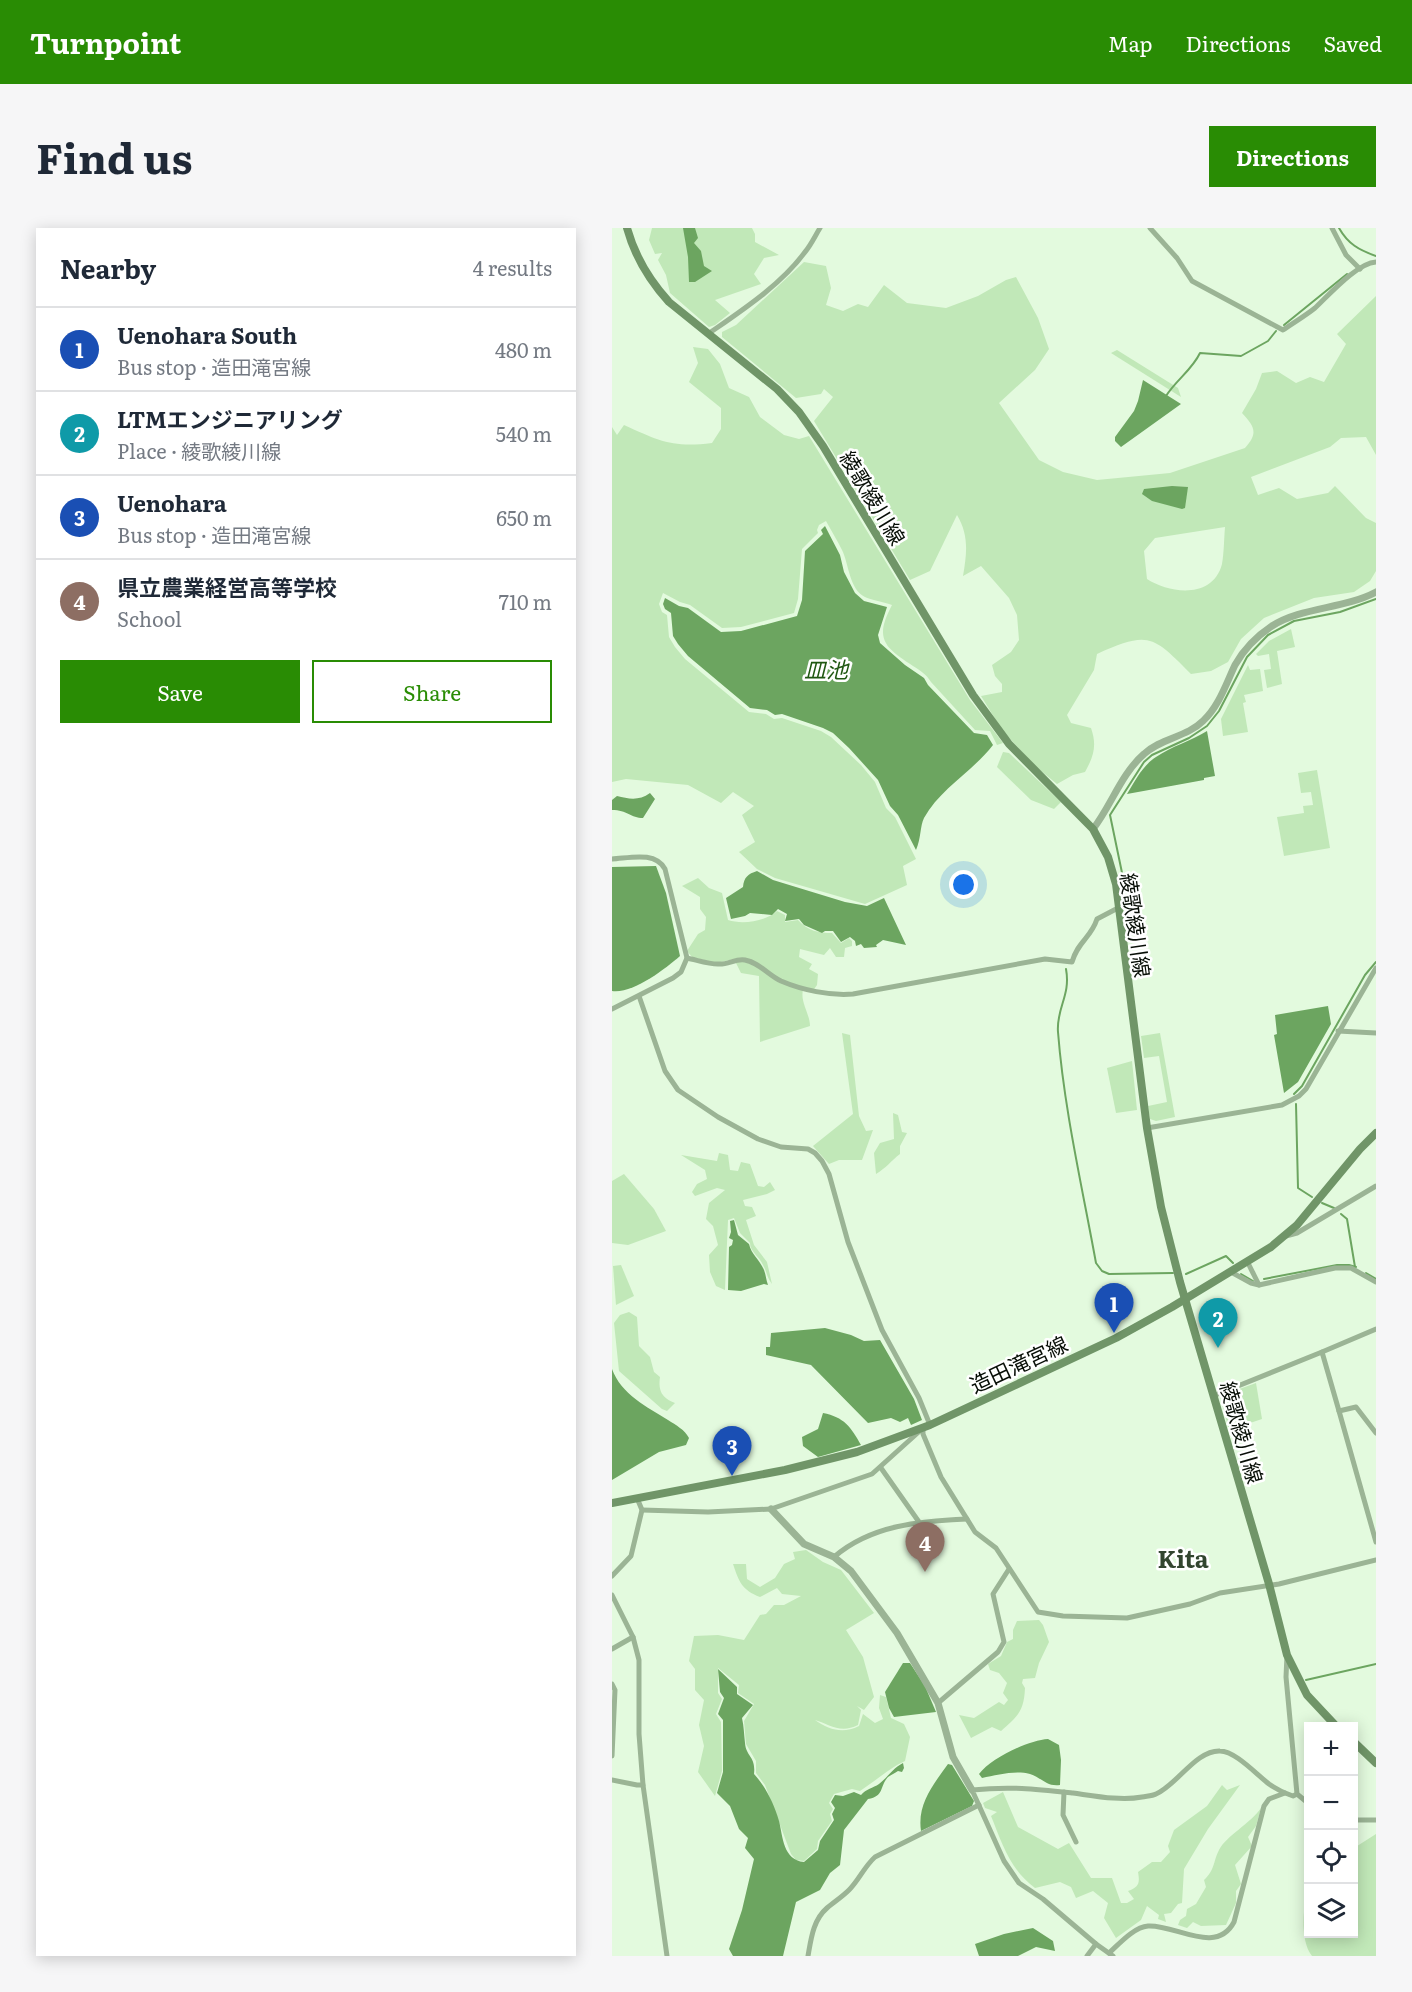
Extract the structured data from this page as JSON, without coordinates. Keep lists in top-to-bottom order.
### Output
{
  "streets": {
    "main road": ["綾歌綾川線", "造田滝宮線"]
  },
  "crossings": [
    ["綾歌綾川線", "造田滝宮線"]
  ],
  "districts": ["Kita"],
  "water": ["皿池"],
  "page": {
    "header": "Turnpoint",
    "nav": ["Map", "Directions", "Saved"],
    "title": "Find us",
    "buttons": [
      "Directions",
      ["Save", "Share"]
    ],
    "heading": ["Nearby", "4 results"],
    "list": [
      {
        "mark": "1",
        "name": "Uenohara South",
        "note": "Bus stop · 造田滝宮線",
        "value": "480 m"
      },
      {
        "mark": "2",
        "name": "LTMエンジニアリング",
        "note": "Place · 綾歌綾川線",
        "value": "540 m"
      },
      {
        "mark": "3",
        "name": "Uenohara",
        "note": "Bus stop · 造田滝宮線",
        "value": "650 m"
      },
      {
        "mark": "4",
        "name": "県立農業経営高等学校",
        "note": "School",
        "value": "710 m"
      }
    ],
    "pins": [
      "1",
      "2",
      "3",
      "4"
    ],
    "map_buttons": ["+", "−"]
  }
}
